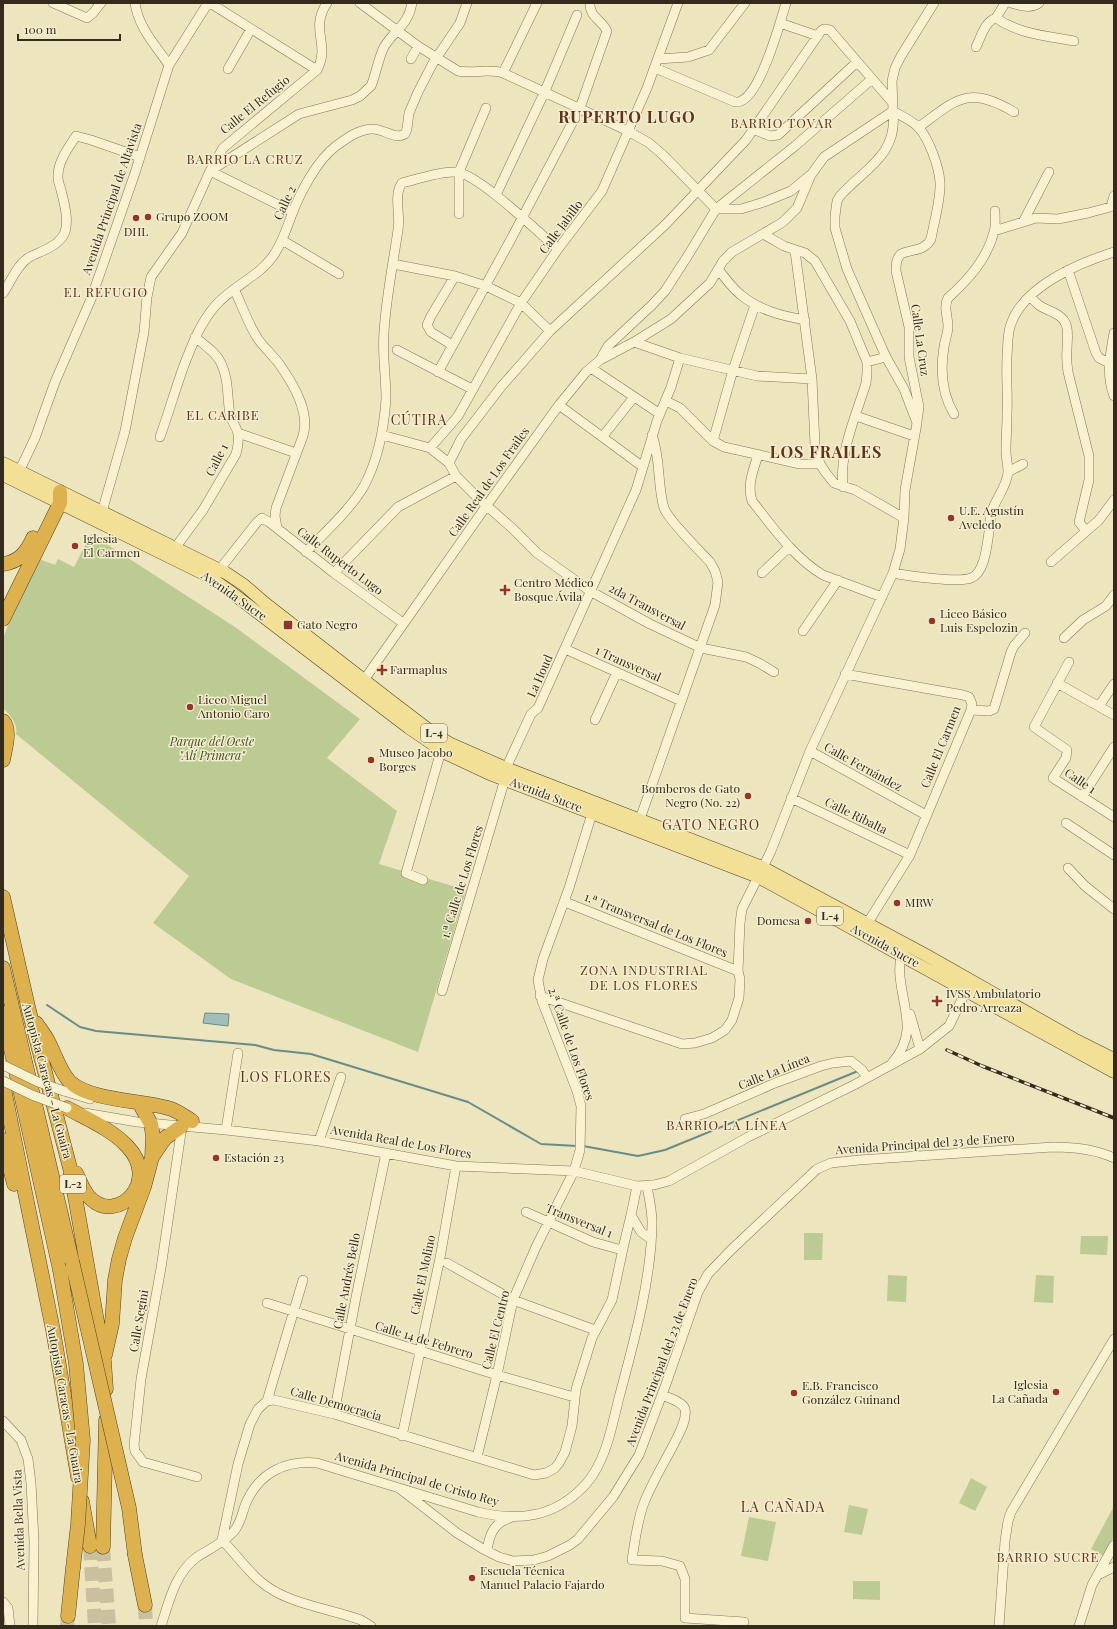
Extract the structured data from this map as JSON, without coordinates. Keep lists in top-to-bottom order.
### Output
{
  "streets": {
    "highway": ["Autopista Caracas - La Guaira", "L-2"],
    "main road": ["Avenida Sucre", "L-4"],
    "street": [
      "Calle El Refugio",
      "Avenida Principal de Altavista",
      "Calle 2",
      "Calle Jabillo",
      "Calle La Cruz",
      "Calle 1",
      "Calle Real de Los Frailes",
      "Calle Ruperto Lugo",
      "2da Transversal",
      "1 Transversal",
      "La Houd",
      "Calle El Carmen",
      "Calle Fernández",
      "Calle Ribalta",
      "1.ª Calle de Los Flores",
      "1.ª Transversal de Los Flores",
      "2.ª Calle de Los Flores",
      "Calle La Línea",
      "Avenida Real de Los Flores",
      "Avenida Principal del 23 de Enero",
      "Transversal 1",
      "Calle El Molino",
      "Calle Andrés Bello",
      "Calle Segini",
      "Calle El Centro",
      "Calle 14 de Febrero",
      "Calle Democracia",
      "Avenida Principal de Cristo Rey",
      "Avenida Bella Vista"
    ]
  },
  "crossings": [
    ["Calle El Refugio", "Avenida Sucre"],
    ["Avenida Principal de Altavista", "Avenida Sucre"],
    ["Calle 2", "Calle 1"],
    ["Calle 1", "Avenida Sucre"],
    ["Calle Real de Los Frailes", "Calle Ruperto Lugo"],
    ["Calle Real de Los Frailes", "Avenida Sucre"],
    ["Calle Real de Los Frailes", "2da Transversal"],
    ["Calle Ruperto Lugo", "Avenida Sucre"],
    ["Avenida Sucre", "La Houd"],
    ["Avenida Sucre", "Calle El Carmen"],
    ["Avenida Sucre", "1.ª Calle de Los Flores"],
    ["Avenida Sucre", "2.ª Calle de Los Flores"],
    ["Avenida Sucre", "Avenida Real de Los Flores"],
    ["2da Transversal", "La Houd"],
    ["1 Transversal", "La Houd"],
    ["La Houd", "1.ª Calle de Los Flores"],
    ["Calle El Carmen", "Calle Fernández"],
    ["Calle El Carmen", "Calle Ribalta"],
    ["1.ª Transversal de Los Flores", "2.ª Calle de Los Flores"],
    ["2.ª Calle de Los Flores", "Avenida Real de Los Flores"],
    ["2.ª Calle de Los Flores", "Calle El Centro"],
    ["Calle La Línea", "Avenida Real de Los Flores"],
    ["Autopista Caracas - La Guaira", "Avenida Real de Los Flores"],
    ["Autopista Caracas - La Guaira", "L-2"],
    ["Avenida Real de Los Flores", "L-2"],
    ["Avenida Real de Los Flores", "Calle El Molino"],
    ["Avenida Real de Los Flores", "Calle Andrés Bello"],
    ["Avenida Real de Los Flores", "Calle Segini"],
    ["Avenida Real de Los Flores", "Calle El Centro"],
    ["Avenida Real de Los Flores", "Avenida Principal de Cristo Rey"],
    ["Avenida Principal del 23 de Enero", "Avenida Principal de Cristo Rey"],
    ["Transversal 1", "Calle El Centro"],
    ["Calle El Molino", "Calle 14 de Febrero"],
    ["Calle El Molino", "Calle Democracia"],
    ["Calle Andrés Bello", "Calle 14 de Febrero"],
    ["Calle Andrés Bello", "Calle Democracia"],
    ["Calle El Centro", "Calle 14 de Febrero"],
    ["Calle El Centro", "Calle Democracia"],
    ["Calle 14 de Febrero", "Calle Democracia"]
  ],
  "districts": [
    "RUPERTO LUGO",
    "BARRIO TOVAR",
    "BARRIO LA CRUZ",
    "EL REFUGIO",
    "EL CARIBE",
    "CÚTIRA",
    "LOS FRAILES",
    "GATO NEGRO",
    "ZONA INDUSTRIAL DE LOS FLORES",
    "LOS FLORES",
    "BARRIO LA LÍNEA",
    "LA CAÑADA",
    "BARRIO SUCRE"
  ],
  "parks": ["Parque del Oeste \"Alí Primera\""],
  "places": {
    "other": [
      "Grupo ZOOM",
      "DHL",
      "U.E. Agustín Aveledo",
      "Iglesia El Carmen",
      "Liceo Básico Luis Espelozin",
      "Liceo Miguel Antonio Caro",
      "Museo Jacobo Borges",
      "Bomberos de Gato Negro (No. 22)",
      "MRW",
      "Domesa",
      "Estación 23",
      "Iglesia La Cañada",
      "E.B. Francisco González Guinand",
      "Escuela Técnica Manuel Palacio Fajardo"
    ],
    "health": ["Centro Médico Bosque Ávila", "Farmaplus", "IVSS Ambulatorio Pedro Arreaza"],
    "transit": ["Gato Negro"]
  },
  "scale_bar": "100 m"
}
